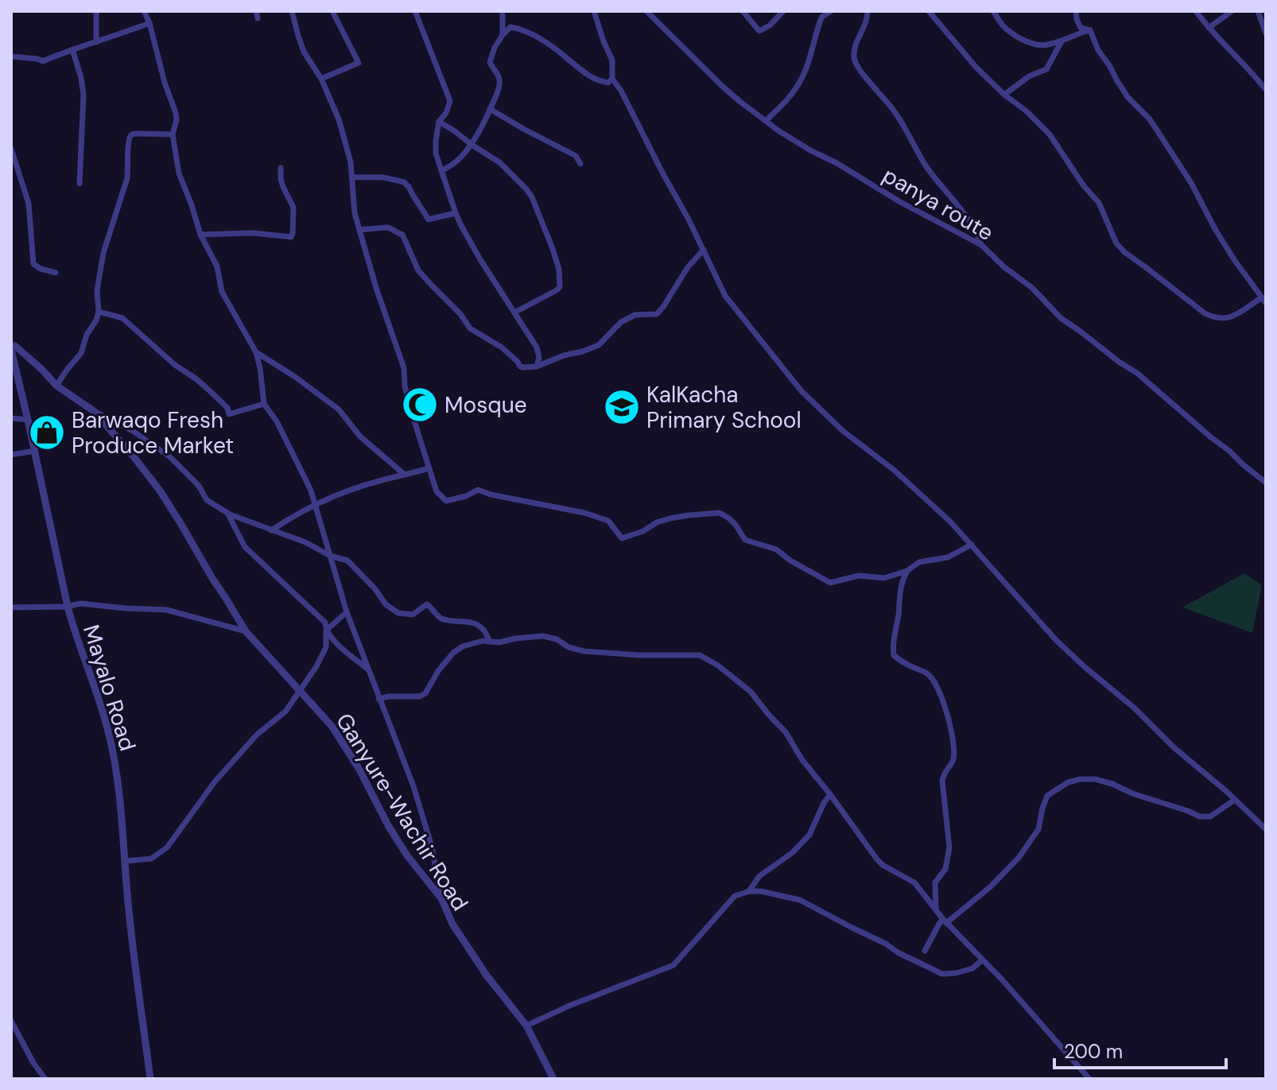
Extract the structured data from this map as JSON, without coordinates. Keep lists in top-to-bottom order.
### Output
{
  "streets": {
    "street": ["panya route", "Mayalo Road", "Ganyure-Wachir Road"]
  },
  "crossings": [
    ["Mayalo Road", "Ganyure-Wachir Road"]
  ],
  "places": {
    "mosque": ["Mosque"],
    "school or university": ["KalKacha Primary School"],
    "shop": ["Barwaqo Fresh Produce Market"]
  },
  "scale_bar": "200 m"
}
